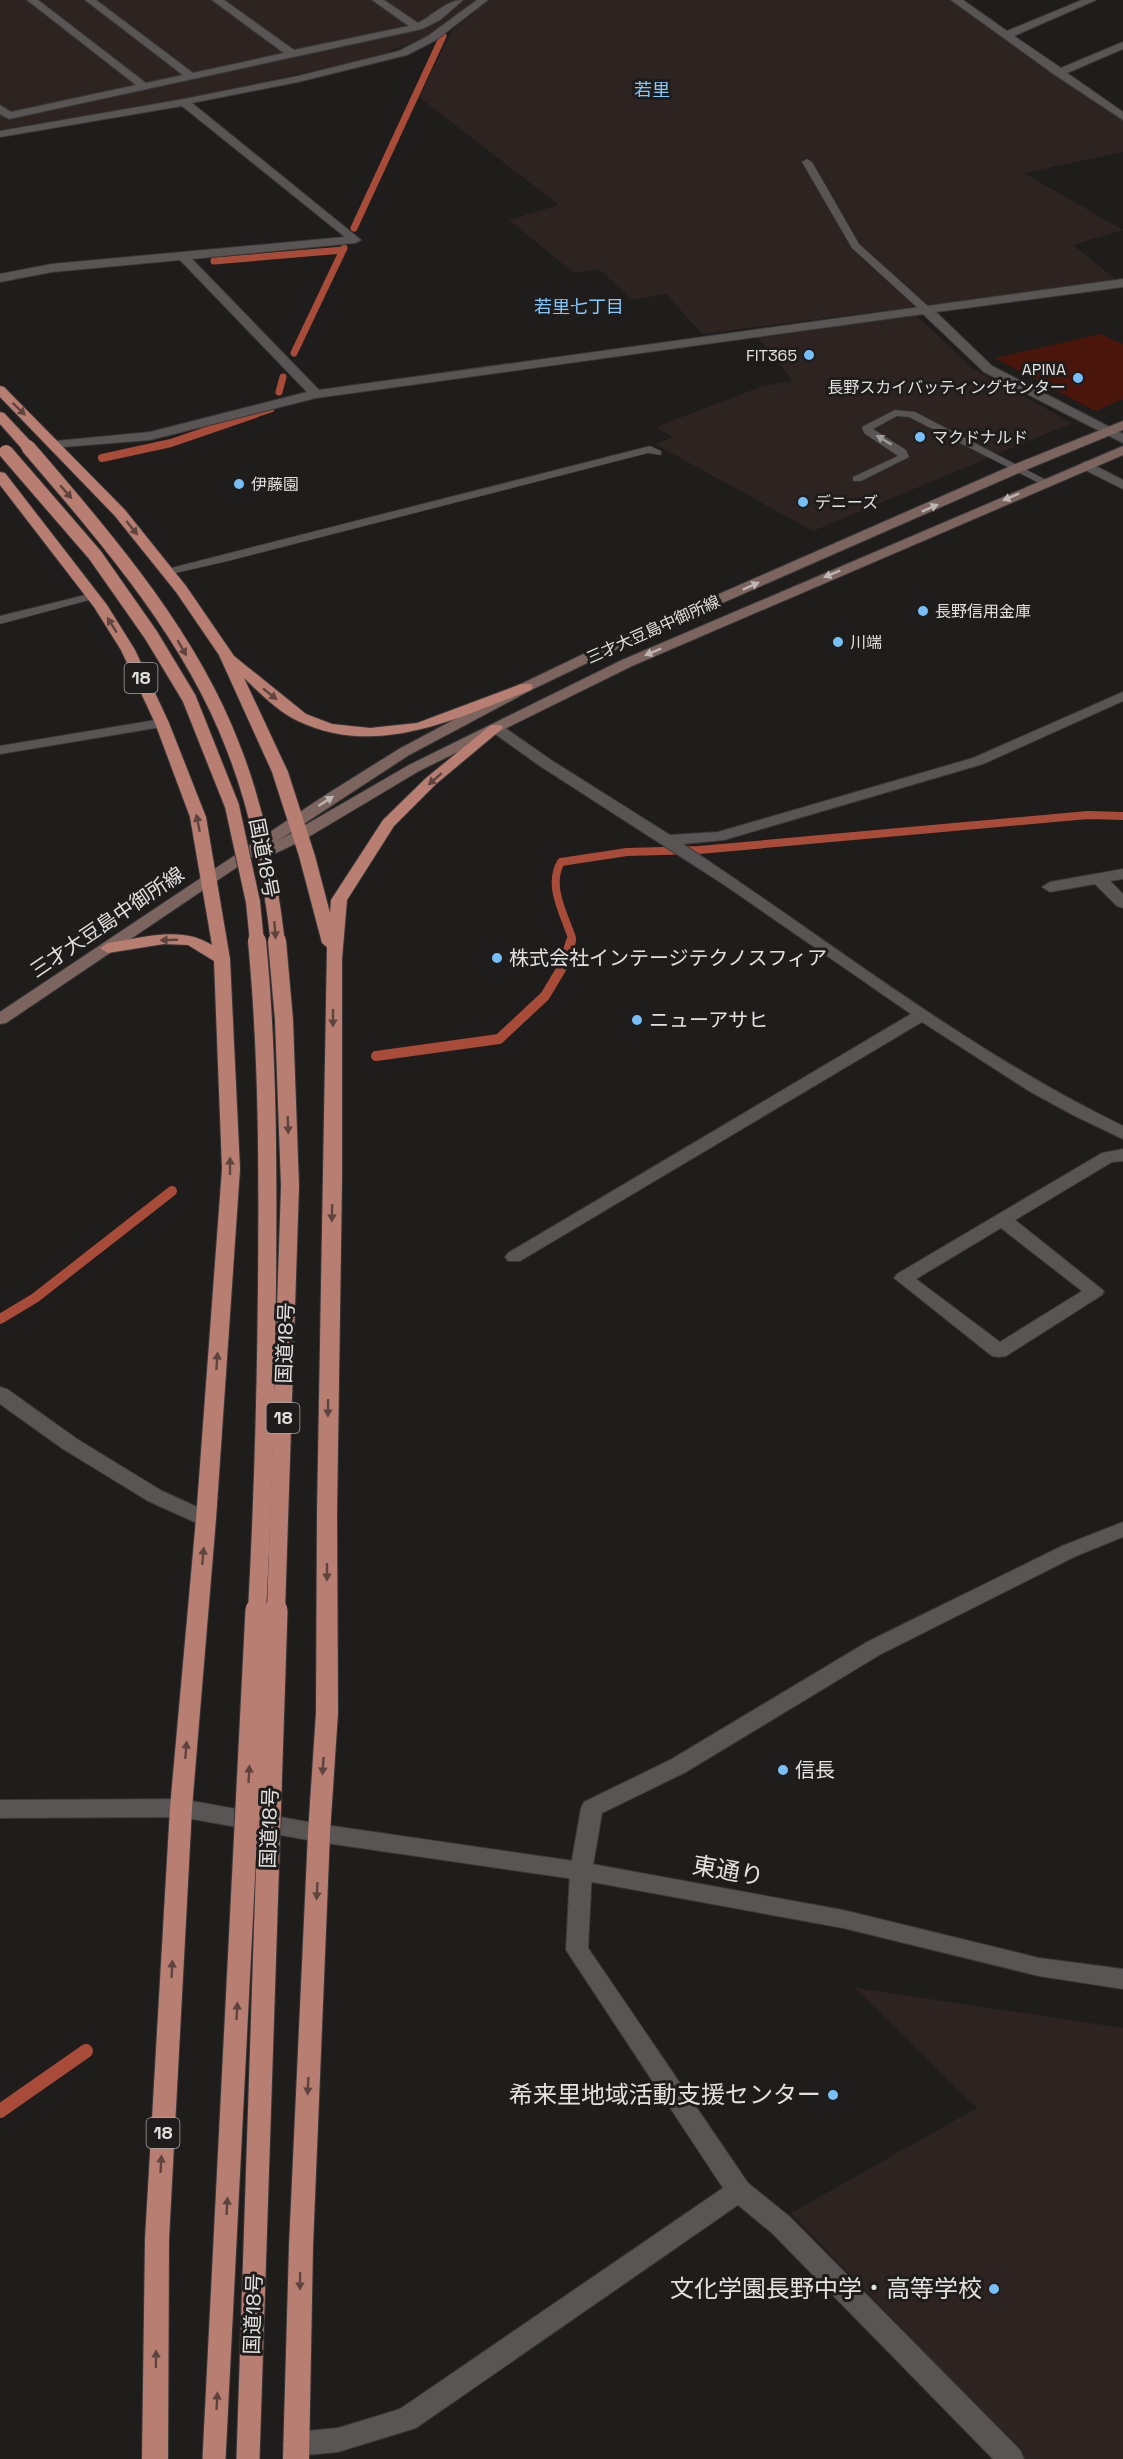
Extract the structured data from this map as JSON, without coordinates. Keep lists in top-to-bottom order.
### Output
{
  "streets": {
    "highway": ["18", "国道18号"],
    "main road": ["三才大豆島中御所線"],
    "street": ["東通り"]
  },
  "crossings": [
    ["三才大豆島中御所線", "18"],
    ["18", "東通り"]
  ],
  "districts": ["若里", "若里七丁目"],
  "places": [
    "FIT365",
    "APINA 長野スカイバッティングセンター",
    "マクドナルド",
    "伊藤園",
    "デニーズ",
    "長野信用金庫",
    "川端",
    "株式会社インテージテクノスフィア",
    "ニューアサヒ",
    "信長",
    "希来里地域活動支援センター",
    "文化学園長野中学・高等学校"
  ]
}
